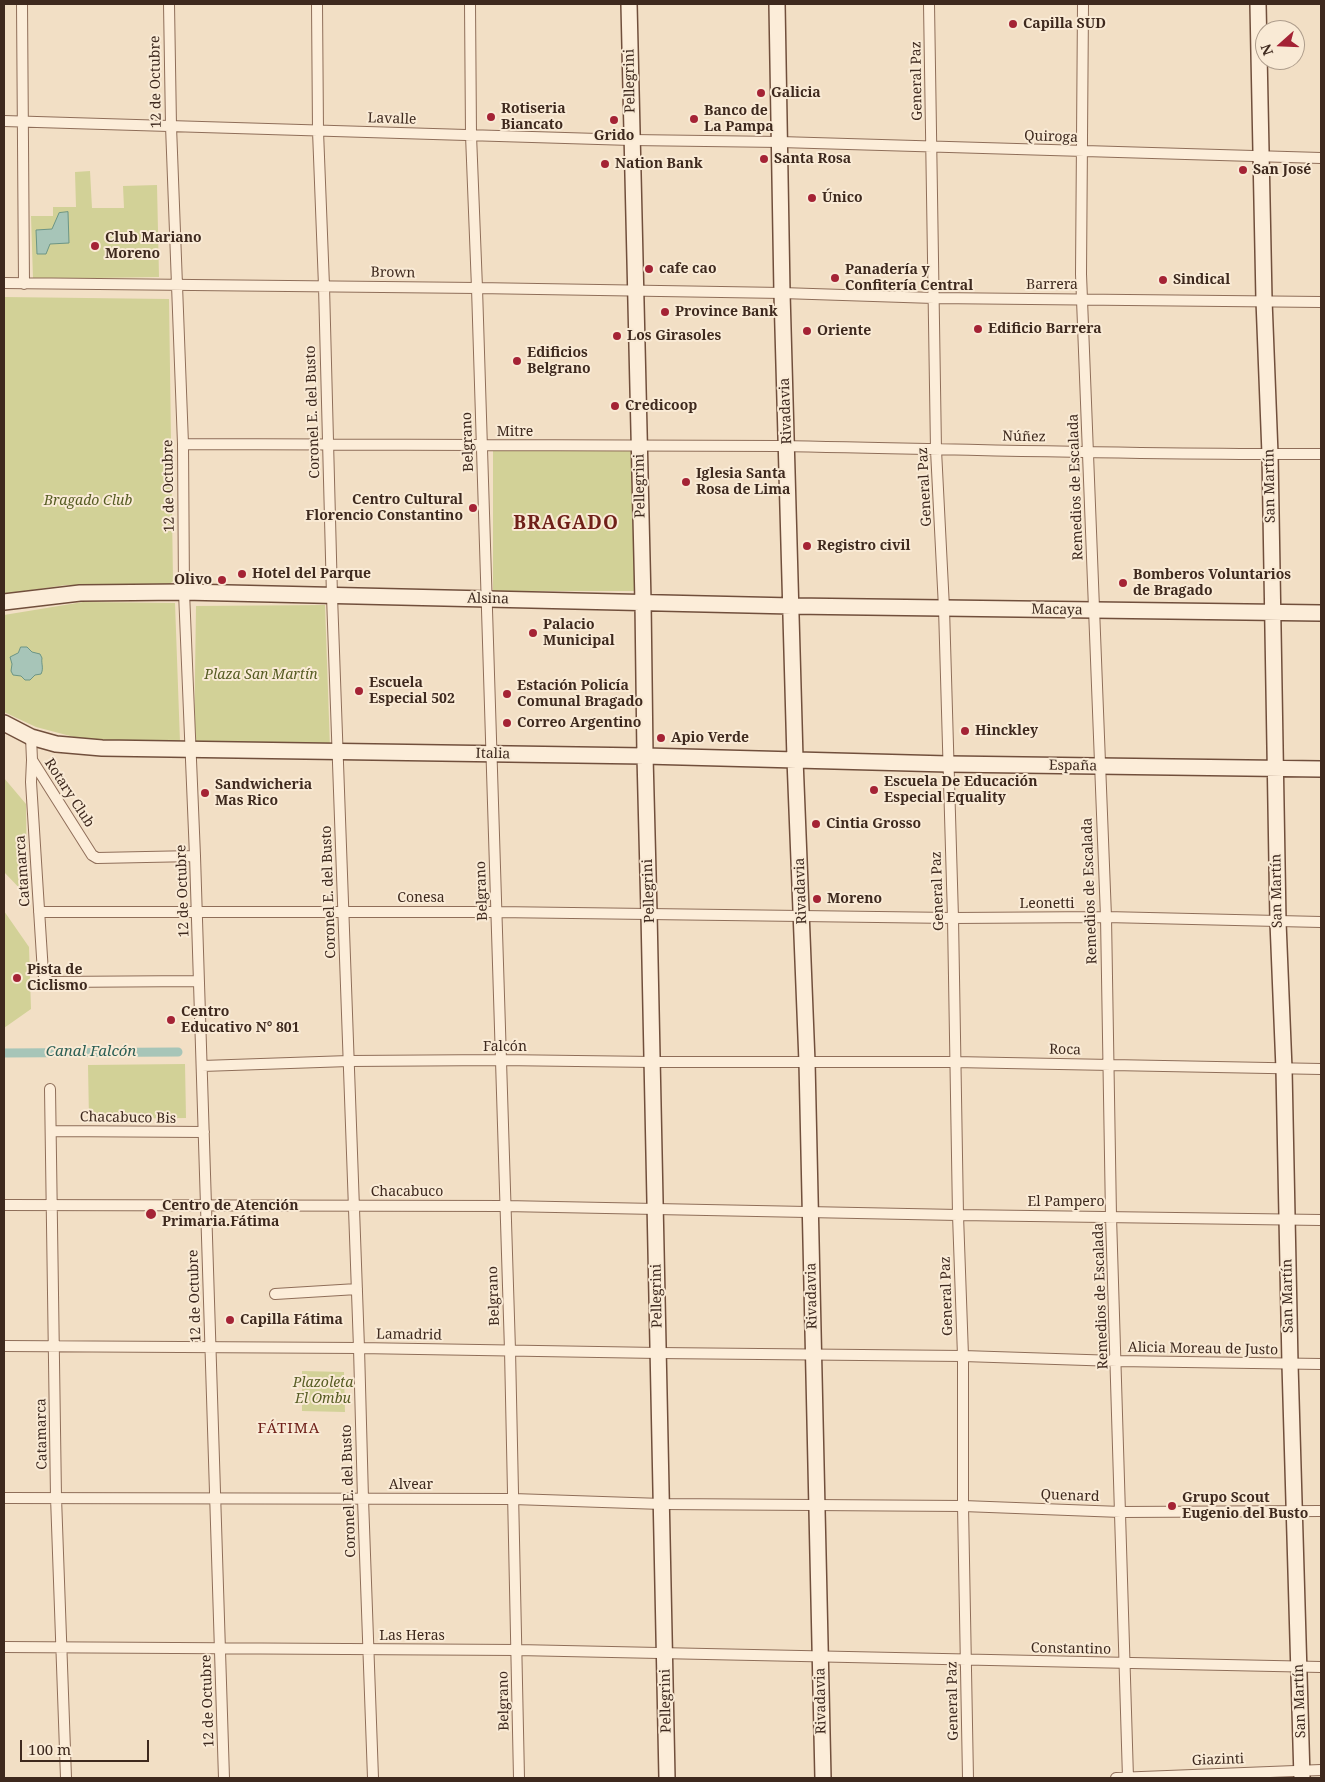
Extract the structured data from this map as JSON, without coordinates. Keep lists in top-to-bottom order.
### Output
{
  "streets": {
    "main road": [
      "Pellegrini",
      "Rivadavia",
      "San Martín",
      "Alsina",
      "Macaya",
      "Italia",
      "España"
    ],
    "street": [
      "General Paz",
      "12 de Octubre",
      "Lavalle",
      "Quiroga",
      "Brown",
      "Barrera",
      "Coronel E. del Busto",
      "Mitre",
      "Núñez",
      "Belgrano",
      "Remedios de Escalada",
      "Rotary Club",
      "Catamarca",
      "Conesa",
      "Leonetti",
      "Falcón",
      "Roca",
      "Chacabuco Bis",
      "Chacabuco",
      "El Pampero",
      "Lamadrid",
      "Alicia Moreau de Justo",
      "Alvear",
      "Quenard",
      "Las Heras",
      "Constantino",
      "Giazinti"
    ]
  },
  "crossings": [
    ["Pellegrini", "Lavalle"],
    ["Pellegrini", "Brown"],
    ["Pellegrini", "Mitre"],
    ["Pellegrini", "Alsina"],
    ["Pellegrini", "Italia"],
    ["Pellegrini", "Conesa"],
    ["Pellegrini", "Falcón"],
    ["Pellegrini", "Chacabuco"],
    ["Pellegrini", "Lamadrid"],
    ["Pellegrini", "Alvear"],
    ["Pellegrini", "Las Heras"],
    ["General Paz", "Quiroga"],
    ["General Paz", "Barrera"],
    ["General Paz", "Núñez"],
    ["General Paz", "Macaya"],
    ["General Paz", "España"],
    ["General Paz", "Leonetti"],
    ["General Paz", "Roca"],
    ["General Paz", "El Pampero"],
    ["General Paz", "Alicia Moreau de Justo"],
    ["General Paz", "Quenard"],
    ["General Paz", "Constantino"],
    ["12 de Octubre", "Lavalle"],
    ["12 de Octubre", "Brown"],
    ["12 de Octubre", "Mitre"],
    ["12 de Octubre", "Alsina"],
    ["12 de Octubre", "Italia"],
    ["12 de Octubre", "Rotary Club"],
    ["12 de Octubre", "Catamarca"],
    ["12 de Octubre", "Conesa"],
    ["12 de Octubre", "Falcón"],
    ["12 de Octubre", "Chacabuco Bis"],
    ["12 de Octubre", "Chacabuco"],
    ["12 de Octubre", "Lamadrid"],
    ["12 de Octubre", "Alvear"],
    ["12 de Octubre", "Las Heras"],
    ["Lavalle", "Quiroga"],
    ["Lavalle", "Rivadavia"],
    ["Lavalle", "Coronel E. del Busto"],
    ["Lavalle", "Belgrano"],
    ["Quiroga", "Rivadavia"],
    ["Quiroga", "San Martín"],
    ["Quiroga", "Remedios de Escalada"],
    ["Brown", "Barrera"],
    ["Brown", "Rivadavia"],
    ["Brown", "Coronel E. del Busto"],
    ["Brown", "Belgrano"],
    ["Barrera", "Rivadavia"],
    ["Barrera", "San Martín"],
    ["Barrera", "Remedios de Escalada"],
    ["Rivadavia", "Mitre"],
    ["Rivadavia", "Núñez"],
    ["Rivadavia", "Alsina"],
    ["Rivadavia", "Macaya"],
    ["Rivadavia", "Italia"],
    ["Rivadavia", "España"],
    ["Rivadavia", "Conesa"],
    ["Rivadavia", "Leonetti"],
    ["Rivadavia", "Falcón"],
    ["Rivadavia", "Roca"],
    ["Rivadavia", "Chacabuco"],
    ["Rivadavia", "El Pampero"],
    ["Rivadavia", "Lamadrid"],
    ["Rivadavia", "Alicia Moreau de Justo"],
    ["Rivadavia", "Alvear"],
    ["Rivadavia", "Quenard"],
    ["Rivadavia", "Las Heras"],
    ["Rivadavia", "Constantino"],
    ["Coronel E. del Busto", "Mitre"],
    ["Coronel E. del Busto", "Alsina"],
    ["Coronel E. del Busto", "Italia"],
    ["Coronel E. del Busto", "Conesa"],
    ["Coronel E. del Busto", "Falcón"],
    ["Coronel E. del Busto", "Chacabuco"],
    ["Coronel E. del Busto", "Lamadrid"],
    ["Coronel E. del Busto", "Alvear"],
    ["Coronel E. del Busto", "Las Heras"],
    ["Mitre", "Núñez"],
    ["Mitre", "Belgrano"],
    ["Núñez", "San Martín"],
    ["Núñez", "Remedios de Escalada"],
    ["Belgrano", "Alsina"],
    ["Belgrano", "Italia"],
    ["Belgrano", "Conesa"],
    ["Belgrano", "Falcón"],
    ["Belgrano", "Chacabuco"],
    ["Belgrano", "Lamadrid"],
    ["Belgrano", "Alvear"],
    ["Belgrano", "Las Heras"],
    ["San Martín", "Macaya"],
    ["San Martín", "España"],
    ["San Martín", "Leonetti"],
    ["San Martín", "Roca"],
    ["San Martín", "El Pampero"],
    ["San Martín", "Alicia Moreau de Justo"],
    ["San Martín", "Quenard"],
    ["San Martín", "Constantino"],
    ["San Martín", "Giazinti"],
    ["Remedios de Escalada", "Macaya"],
    ["Remedios de Escalada", "España"],
    ["Remedios de Escalada", "Leonetti"],
    ["Remedios de Escalada", "Roca"],
    ["Remedios de Escalada", "El Pampero"],
    ["Remedios de Escalada", "Alicia Moreau de Justo"],
    ["Remedios de Escalada", "Quenard"],
    ["Remedios de Escalada", "Constantino"],
    ["Remedios de Escalada", "Giazinti"],
    ["Alsina", "Macaya"],
    ["Italia", "España"],
    ["Italia", "Rotary Club"],
    ["Rotary Club", "Catamarca"],
    ["Catamarca", "Conesa"],
    ["Catamarca", "Chacabuco Bis"],
    ["Catamarca", "Chacabuco"],
    ["Catamarca", "Lamadrid"],
    ["Catamarca", "Alvear"],
    ["Catamarca", "Las Heras"],
    ["Conesa", "Leonetti"],
    ["Falcón", "Roca"],
    ["Chacabuco", "El Pampero"],
    ["Lamadrid", "Alicia Moreau de Justo"],
    ["Alvear", "Quenard"],
    ["Las Heras", "Constantino"]
  ],
  "districts": ["BRAGADO", "FÁTIMA"],
  "water": ["Canal Falcón"],
  "parks": ["Bragado Club", "Plaza San Martín", "Plazoleta El Ombu"],
  "places": [
    "Capilla SUD",
    "Galicia",
    "Rotiseria Biancato",
    "Banco de La Pampa",
    "Grido",
    "Santa Rosa",
    "Nation Bank",
    "San José",
    "Único",
    "Club Mariano Moreno",
    "cafe cao",
    "Panadería y Confitería Central",
    "Sindical",
    "Province Bank",
    "Edificio Barrera",
    "Oriente",
    "Los Girasoles",
    "Edificios Belgrano",
    "Credicoop",
    "Iglesia Santa Rosa de Lima",
    "Centro Cultural Florencio Constantino",
    "Registro civil",
    "Hotel del Parque",
    "Olivo",
    "Bomberos Voluntarios de Bragado",
    "Palacio Municipal",
    "Escuela Especial 502",
    "Estación Policía Comunal Bragado",
    "Correo Argentino",
    "Hinckley",
    "Apio Verde",
    "Escuela De Educación Especial Equality",
    "Sandwicheria Mas Rico",
    "Cintia Grosso",
    "Moreno",
    "Pista de Ciclismo",
    "Centro Educativo N° 801",
    "Centro de Atención Primaria.Fátima",
    "Capilla Fátima",
    "Grupo Scout Eugenio del Busto"
  ],
  "scale_bar": "100 m",
  "north": "left"
}
